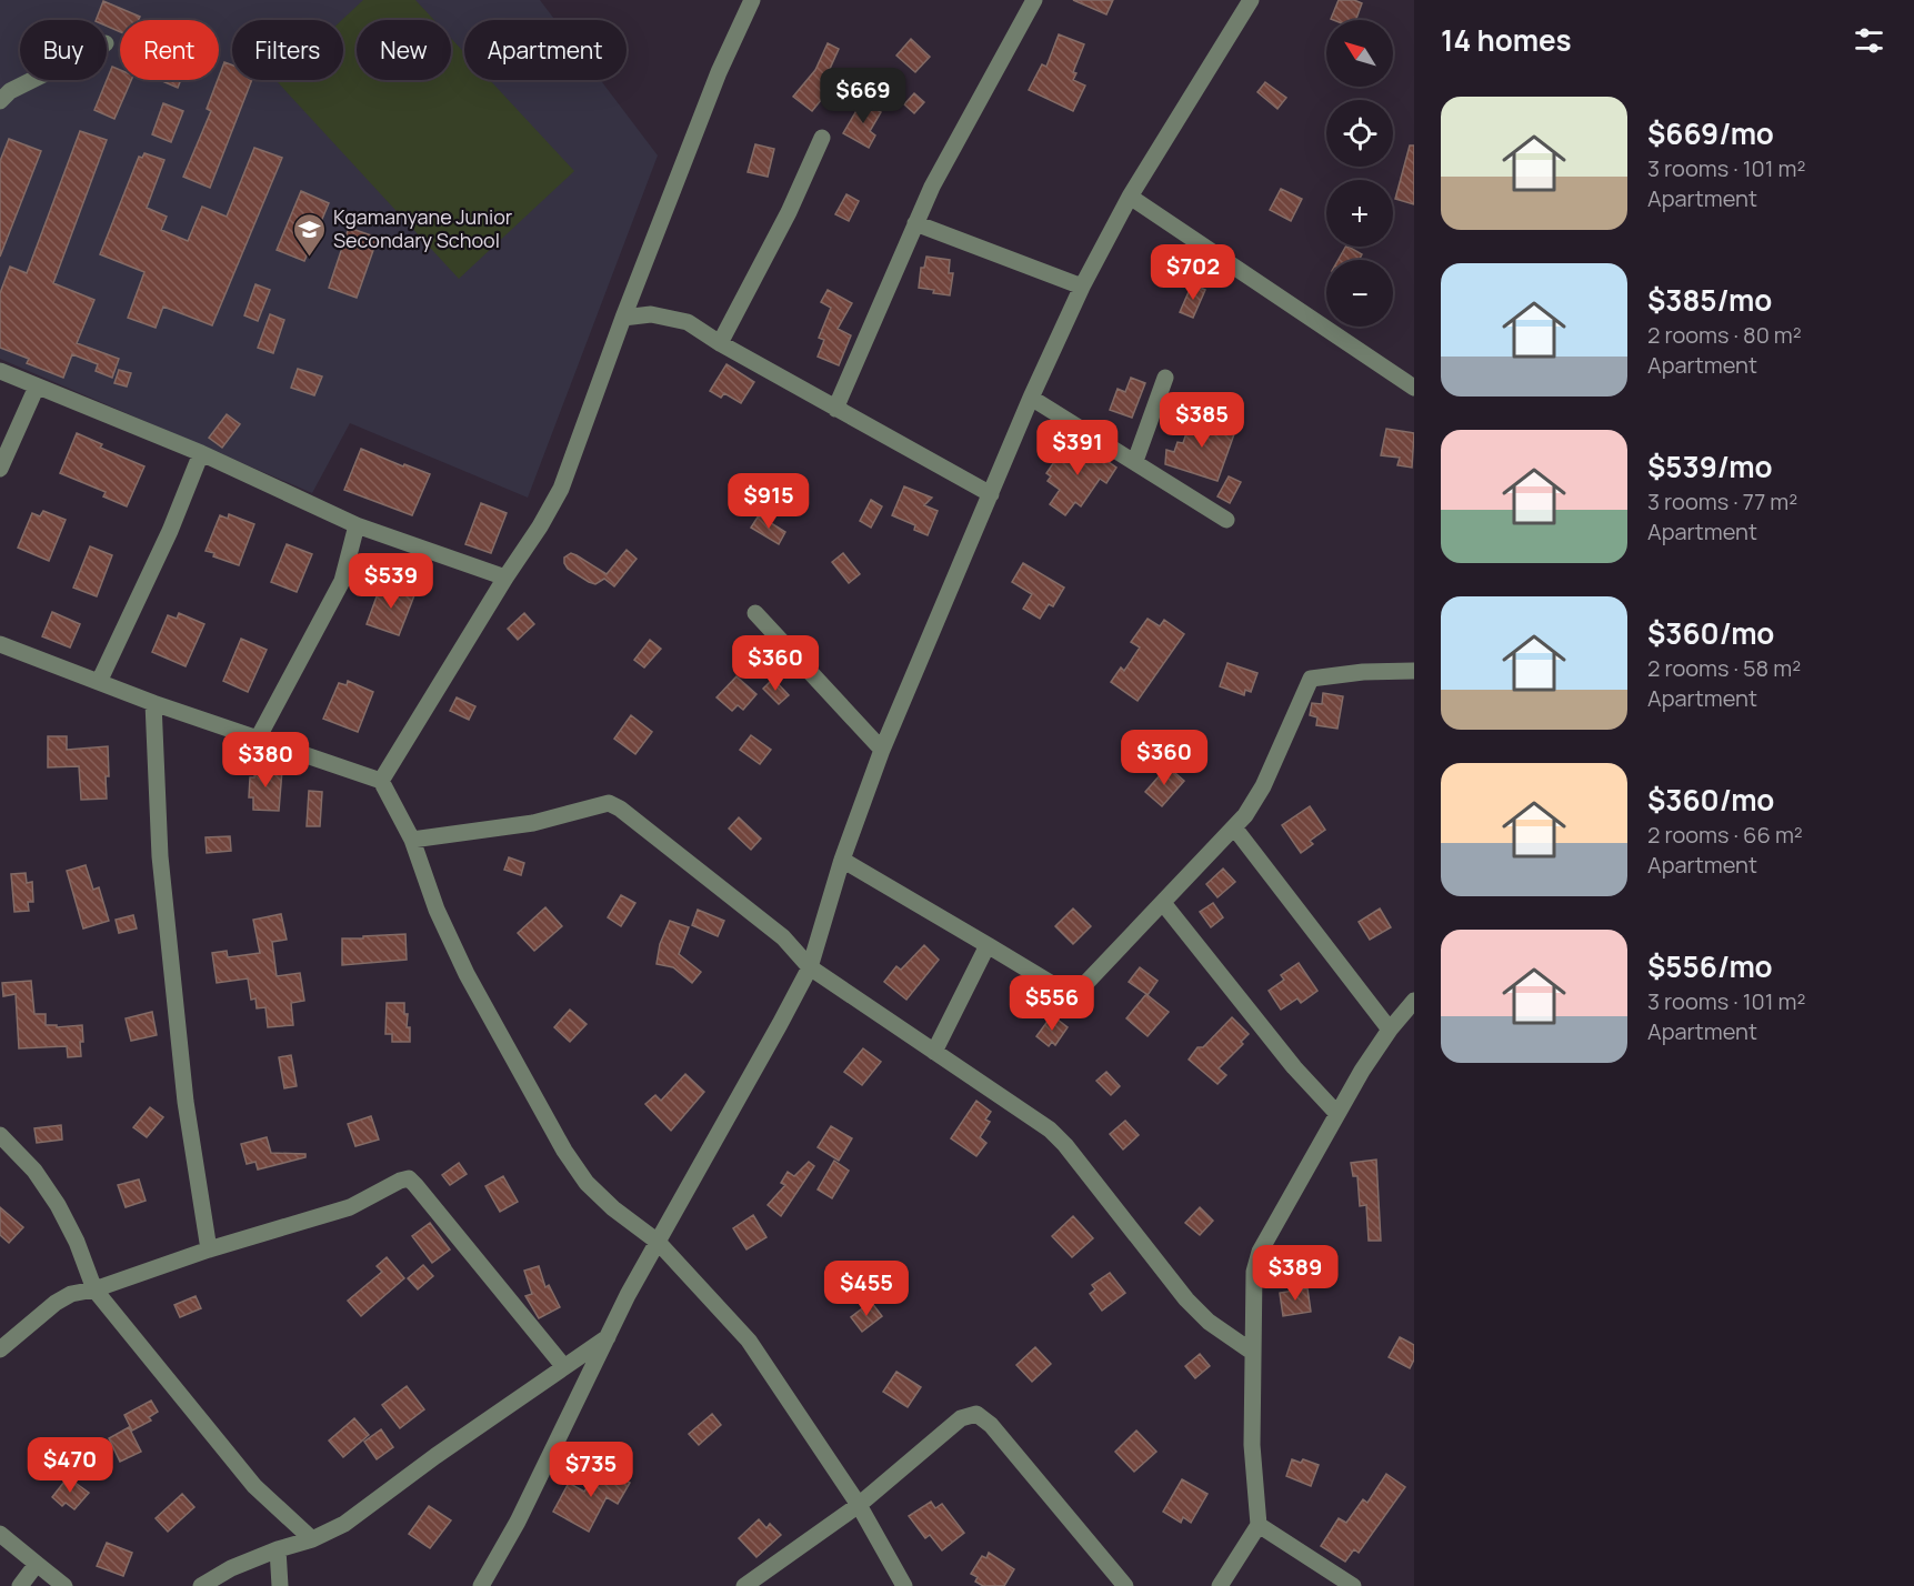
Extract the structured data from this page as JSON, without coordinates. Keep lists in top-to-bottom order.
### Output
{
  "places": {
    "school or university": ["Kgamanyane Junior Secondary School"]
  },
  "north": "top left",
  "page": {
    "heading": "14 homes",
    "map_buttons": ["+", "−"],
    "chip": [
      "Buy",
      "Rent",
      "Filters",
      "New",
      "Apartment"
    ],
    "price": [
      "$669",
      "$702",
      "$385",
      "$391",
      "$915",
      "$539",
      "$360",
      "$360",
      "$380",
      "$556",
      "$389",
      "$455",
      "$470",
      "$735"
    ],
    "list": [
      {
        "name": "$669/mo",
        "note": "3 rooms · 101 m² · Apartment"
      },
      {
        "name": "$385/mo",
        "note": "2 rooms · 80 m² · Apartment"
      },
      {
        "name": "$539/mo",
        "note": "3 rooms · 77 m² · Apartment"
      },
      {
        "name": "$360/mo",
        "note": "2 rooms · 58 m² · Apartment"
      },
      {
        "name": "$360/mo",
        "note": "2 rooms · 66 m² · Apartment"
      },
      {
        "name": "$556/mo",
        "note": "3 rooms · 101 m² · Apartment"
      }
    ]
  }
}
